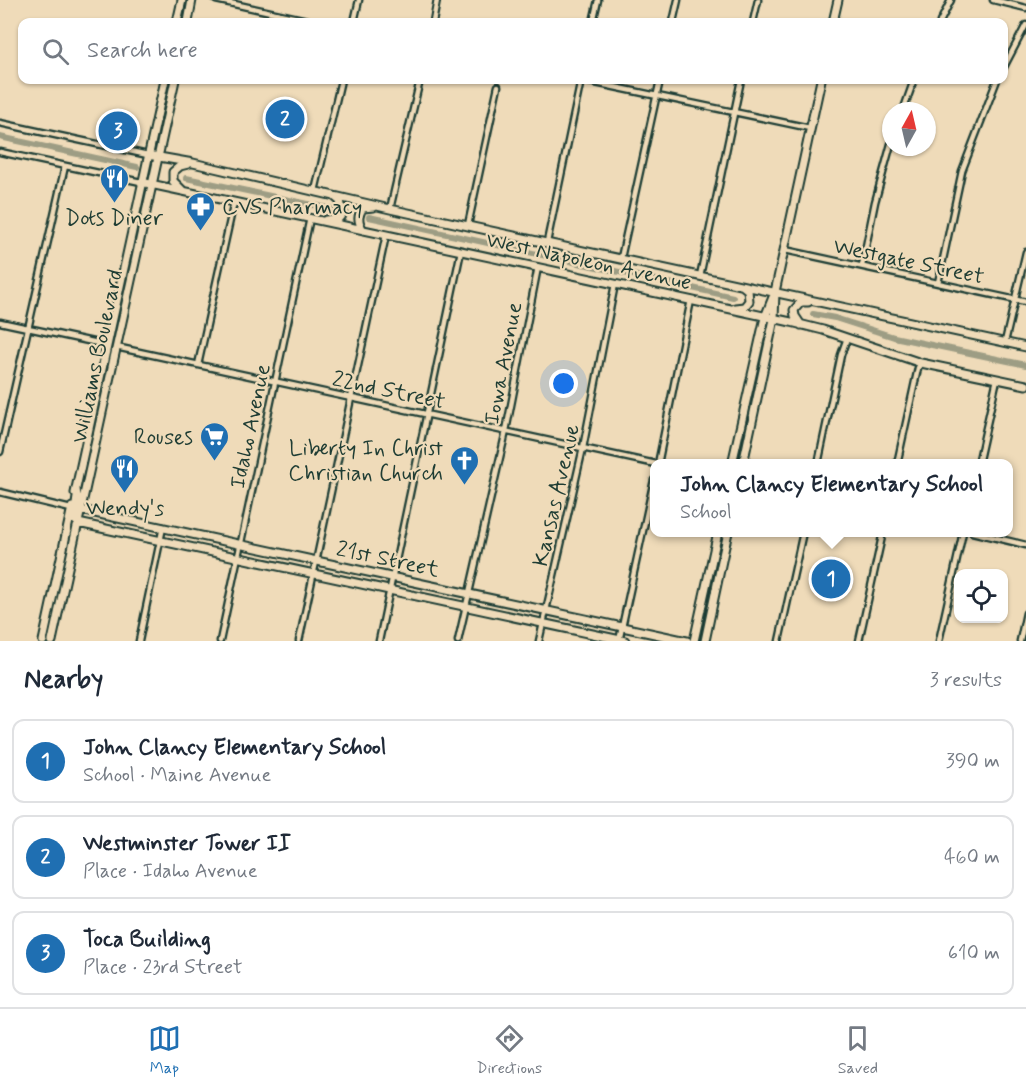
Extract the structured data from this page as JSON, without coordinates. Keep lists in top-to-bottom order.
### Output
{
  "streets": {
    "main road": ["West Napoleon Avenue", "Williams Boulevard", "21st Street"],
    "street": [
      "Westgate Street",
      "Iowa Avenue",
      "22nd Street",
      "Idaho Avenue",
      "Kansas Avenue"
    ]
  },
  "crossings": [
    ["West Napoleon Avenue", "Williams Boulevard"],
    ["West Napoleon Avenue", "Iowa Avenue"],
    ["West Napoleon Avenue", "Idaho Avenue"],
    ["West Napoleon Avenue", "Kansas Avenue"],
    ["Williams Boulevard", "22nd Street"],
    ["Williams Boulevard", "21st Street"],
    ["Iowa Avenue", "22nd Street"],
    ["Iowa Avenue", "21st Street"],
    ["22nd Street", "Idaho Avenue"],
    ["22nd Street", "Kansas Avenue"],
    ["Idaho Avenue", "21st Street"],
    ["Kansas Avenue", "21st Street"]
  ],
  "places": {
    "restaurant": ["Dots Diner", "Wendy's"],
    "pharmacy": ["CVS Pharmacy"],
    "supermarket": ["Rouses"],
    "church": ["Liberty In Christ Christian Church"]
  },
  "north": "top",
  "page": {
    "search": "Search here",
    "pins": ["2", "3", "1"],
    "popup": ["John Clancy Elementary School", "School"],
    "heading": ["Nearby", "3 results"],
    "list": [
      {
        "mark": "1",
        "name": "John Clancy Elementary School",
        "note": "School · Maine Avenue",
        "value": "390 m"
      },
      {
        "mark": "2",
        "name": "Westminster Tower II",
        "note": "Place · Idaho Avenue",
        "value": "460 m"
      },
      {
        "mark": "3",
        "name": "Toca Building",
        "note": "Place · 23rd Street",
        "value": "610 m"
      }
    ],
    "nav": ["Map", "Directions", "Saved"]
  }
}
